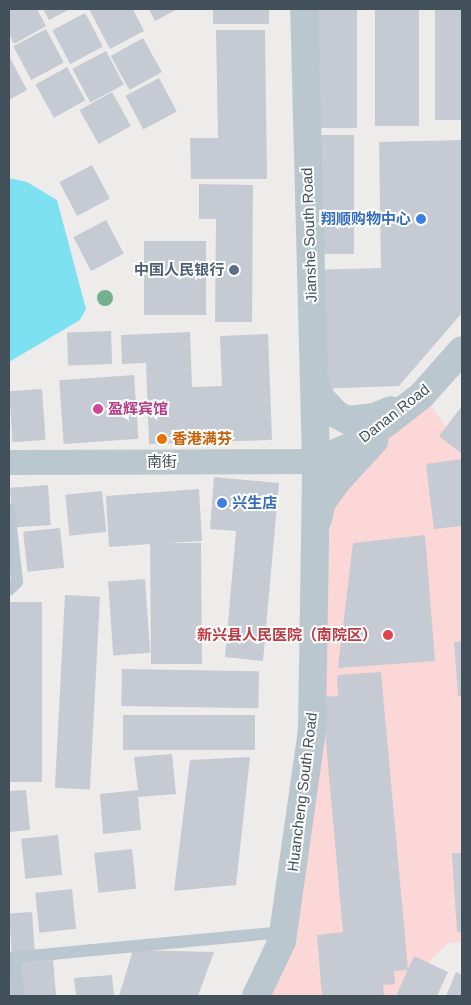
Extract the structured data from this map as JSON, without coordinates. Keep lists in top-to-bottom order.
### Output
{
  "streets": {
    "street": [
      "Jianshe South Road",
      "Danan Road",
      "南街",
      "Huancheng South Road"
    ]
  },
  "crossings": [
    ["Jianshe South Road", "Danan Road"],
    ["Jianshe South Road", "南街"],
    ["Jianshe South Road", "Huancheng South Road"],
    ["Danan Road", "南街"],
    ["Danan Road", "Huancheng South Road"],
    ["南街", "Huancheng South Road"]
  ],
  "places": [
    "翔顺购物中心",
    "中国人民银行",
    "盈辉宾馆",
    "香港满芬",
    "兴生店",
    "新兴县人民医院（南院区）"
  ]
}
